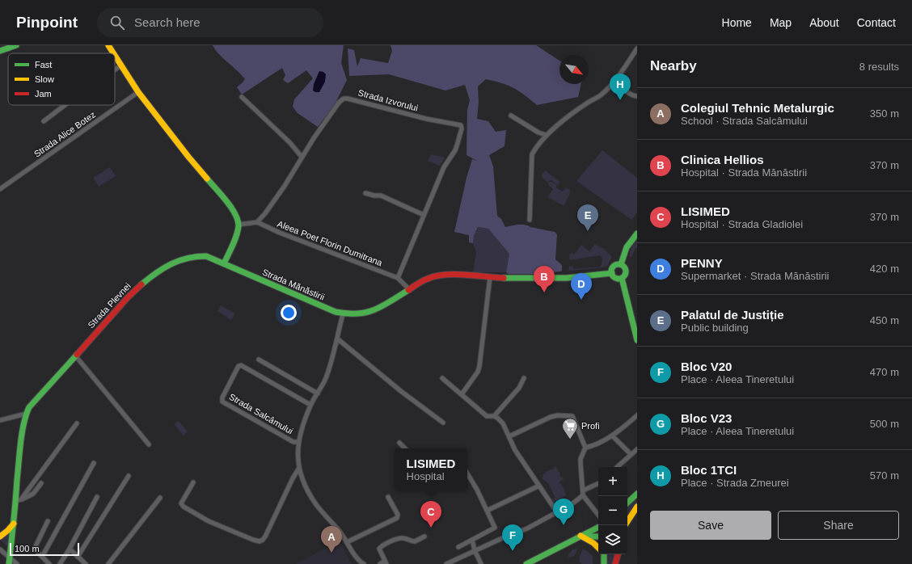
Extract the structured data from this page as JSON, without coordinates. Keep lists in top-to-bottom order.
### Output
{
  "streets": {
    "street": [
      "Strada Izvorului",
      "Strada Alice Botez",
      "Aleea Poet Florin Dumitrana",
      "Strada Mănăstirii",
      "Strada Plevnei",
      "Strada Salcâmului"
    ]
  },
  "crossings": [
    ["Strada Izvorului", "Aleea Poet Florin Dumitrana"],
    ["Strada Mănăstirii", "Strada Plevnei"],
    ["Strada Mănăstirii", "Strada Salcâmului"]
  ],
  "places": {
    "supermarket": ["Profi"]
  },
  "legend": ["Fast", "Slow", "Jam"],
  "scale_bar": "100 m",
  "north": "bottom right",
  "page": {
    "header": "Pinpoint",
    "search": "Search here",
    "nav": [
      "Home",
      "Map",
      "About",
      "Contact"
    ],
    "heading": ["Nearby", "8 results"],
    "pins": [
      "H",
      "E",
      "B",
      "D",
      "G",
      "C",
      "F",
      "A"
    ],
    "list": [
      {
        "mark": "A",
        "name": "Colegiul Tehnic Metalurgic",
        "note": "School · Strada Salcâmului",
        "value": "350 m"
      },
      {
        "mark": "B",
        "name": "Clinica Hellios",
        "note": "Hospital · Strada Mănăstirii",
        "value": "370 m"
      },
      {
        "mark": "C",
        "name": "LISIMED",
        "note": "Hospital · Strada Gladiolei",
        "value": "370 m"
      },
      {
        "mark": "D",
        "name": "PENNY",
        "note": "Supermarket · Strada Mănăstirii",
        "value": "420 m"
      },
      {
        "mark": "E",
        "name": "Palatul de Justiție",
        "note": "Public building",
        "value": "450 m"
      },
      {
        "mark": "F",
        "name": "Bloc V20",
        "note": "Place · Aleea Tineretului",
        "value": "470 m"
      },
      {
        "mark": "G",
        "name": "Bloc V23",
        "note": "Place · Aleea Tineretului",
        "value": "500 m"
      },
      {
        "mark": "H",
        "name": "Bloc 1TCI",
        "note": "Place · Strada Zmeurei",
        "value": "570 m"
      }
    ],
    "popup": ["LISIMED", "Hospital"],
    "map_buttons": ["+", "−"],
    "buttons": ["Save", "Share"],
    "scale": "100 m"
  }
}
